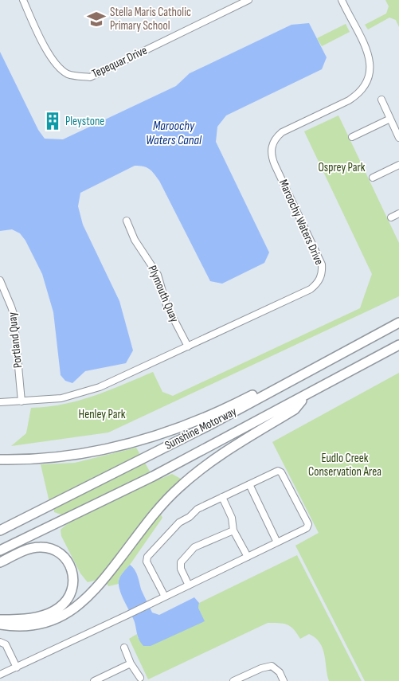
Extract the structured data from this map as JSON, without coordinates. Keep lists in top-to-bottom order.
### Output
{
  "streets": {
    "highway": ["Sunshine Motorway"],
    "street": [
      "Tepequar Drive",
      "Maroochy Waters Drive",
      "Plymouth Quay",
      "Portland Quay"
    ]
  },
  "crossings": [
    ["Maroochy Waters Drive", "Plymouth Quay"],
    ["Maroochy Waters Drive", "Portland Quay"]
  ],
  "water": ["Maroochy Waters Canal"],
  "parks": ["Osprey Park", "Henley Park", "Eudlo Creek Conservation Area"],
  "places": {
    "school or university": ["Stella Maris Catholic Primary School"],
    "building": ["Pleystone"]
  }
}
